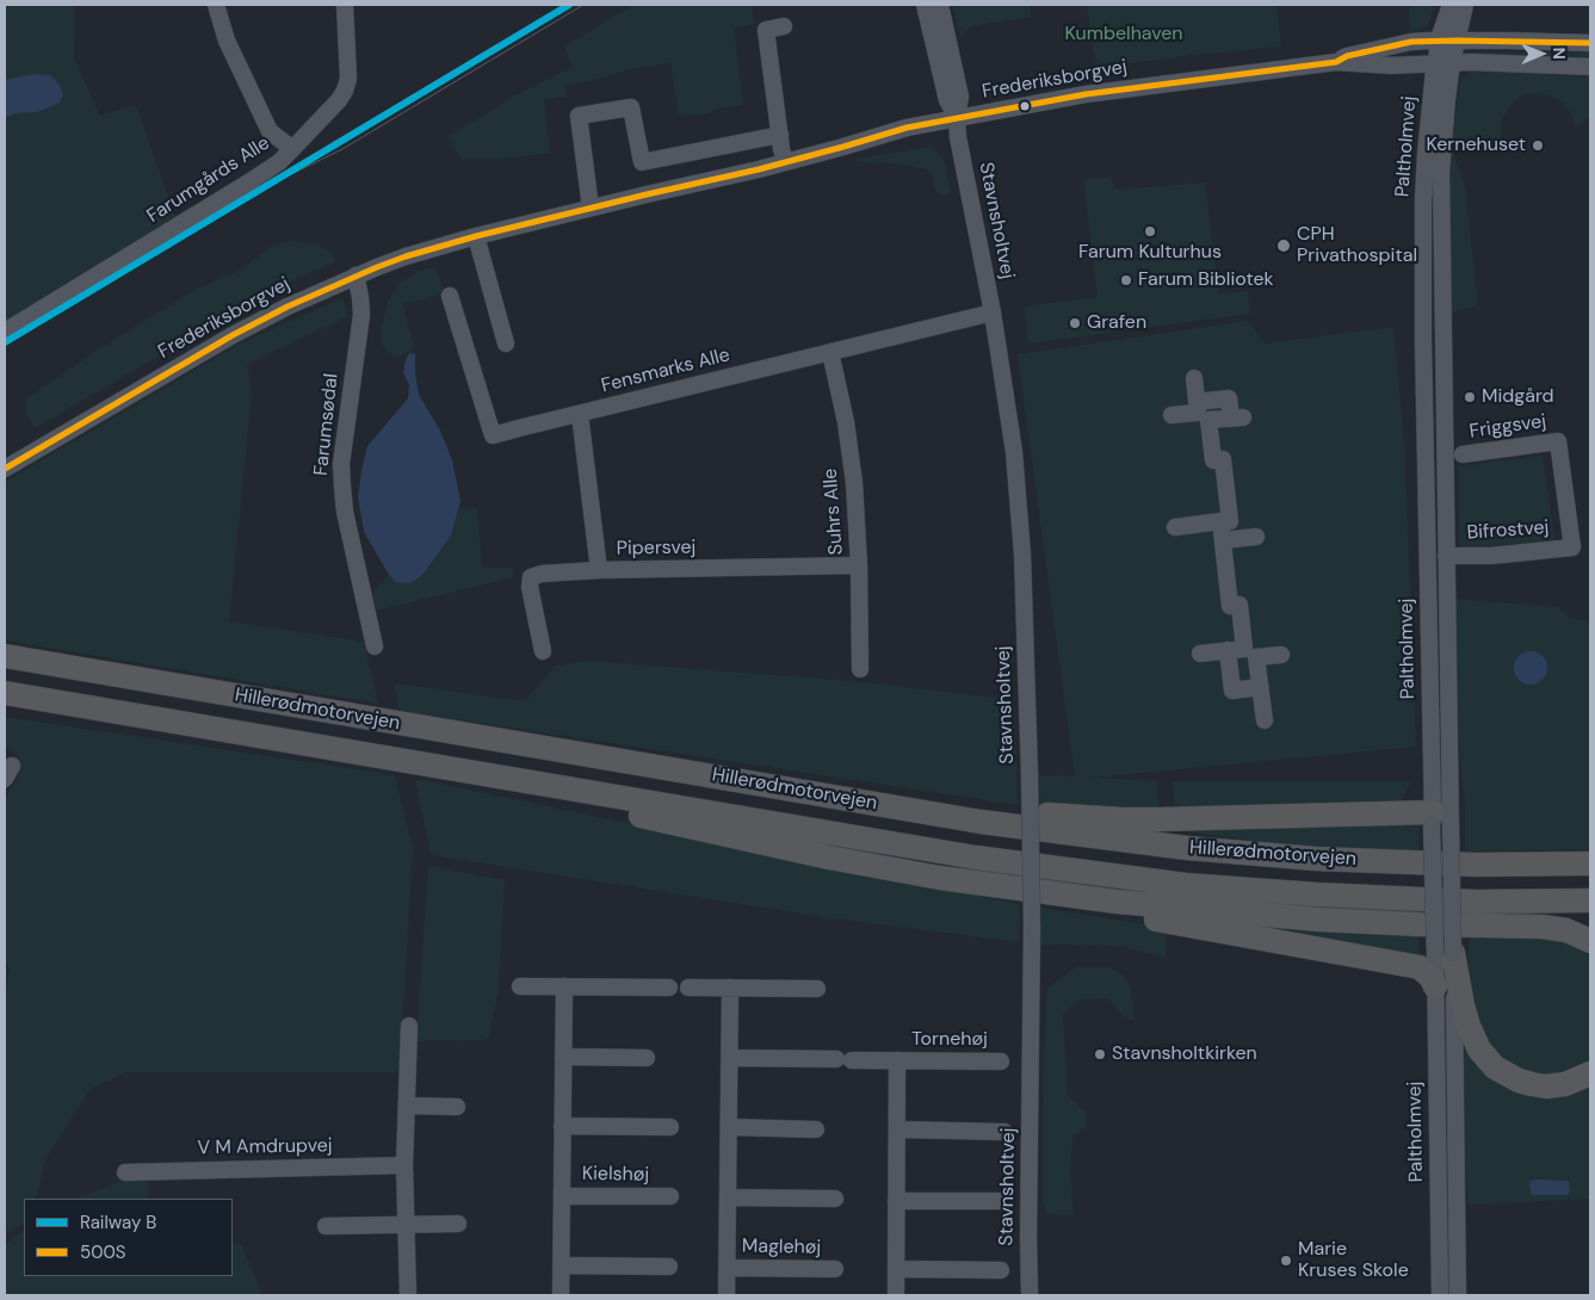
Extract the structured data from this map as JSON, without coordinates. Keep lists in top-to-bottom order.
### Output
{
  "streets": {
    "highway": ["Hillerødmotorvejen"],
    "street": [
      "Frederiksborgvej",
      "Paltholmvej",
      "Farumgårds Alle",
      "Stavnsholtvej",
      "Fensmarks Alle",
      "Farumsødal",
      "Friggsvej",
      "Suhrs Alle",
      "Bifrostvej",
      "Pipersvej",
      "Tornehøj",
      "V M Amdrupvej",
      "Kielshøj",
      "Maglehøj"
    ]
  },
  "crossings": [
    ["Frederiksborgvej", "Paltholmvej"],
    ["Frederiksborgvej", "Stavnsholtvej"],
    ["Frederiksborgvej", "Farumsødal"],
    ["Paltholmvej", "Bifrostvej"],
    ["Stavnsholtvej", "Fensmarks Alle"],
    ["Fensmarks Alle", "Suhrs Alle"],
    ["Friggsvej", "Bifrostvej"],
    ["Suhrs Alle", "Pipersvej"],
    ["Tornehøj", "Maglehøj"]
  ],
  "parks": ["Kumbelhaven"],
  "places": [
    "Kernehuset",
    "Farum Kulturhus",
    "CPH Privathospital",
    "Farum Bibliotek",
    "Grafen",
    "Midgård",
    "Stavnsholtkirken",
    "Marie Kruses Skole"
  ],
  "lines": ["rail line B", "transit line 500S"],
  "legend": ["Railway B", "500S"],
  "north": "right"
}
